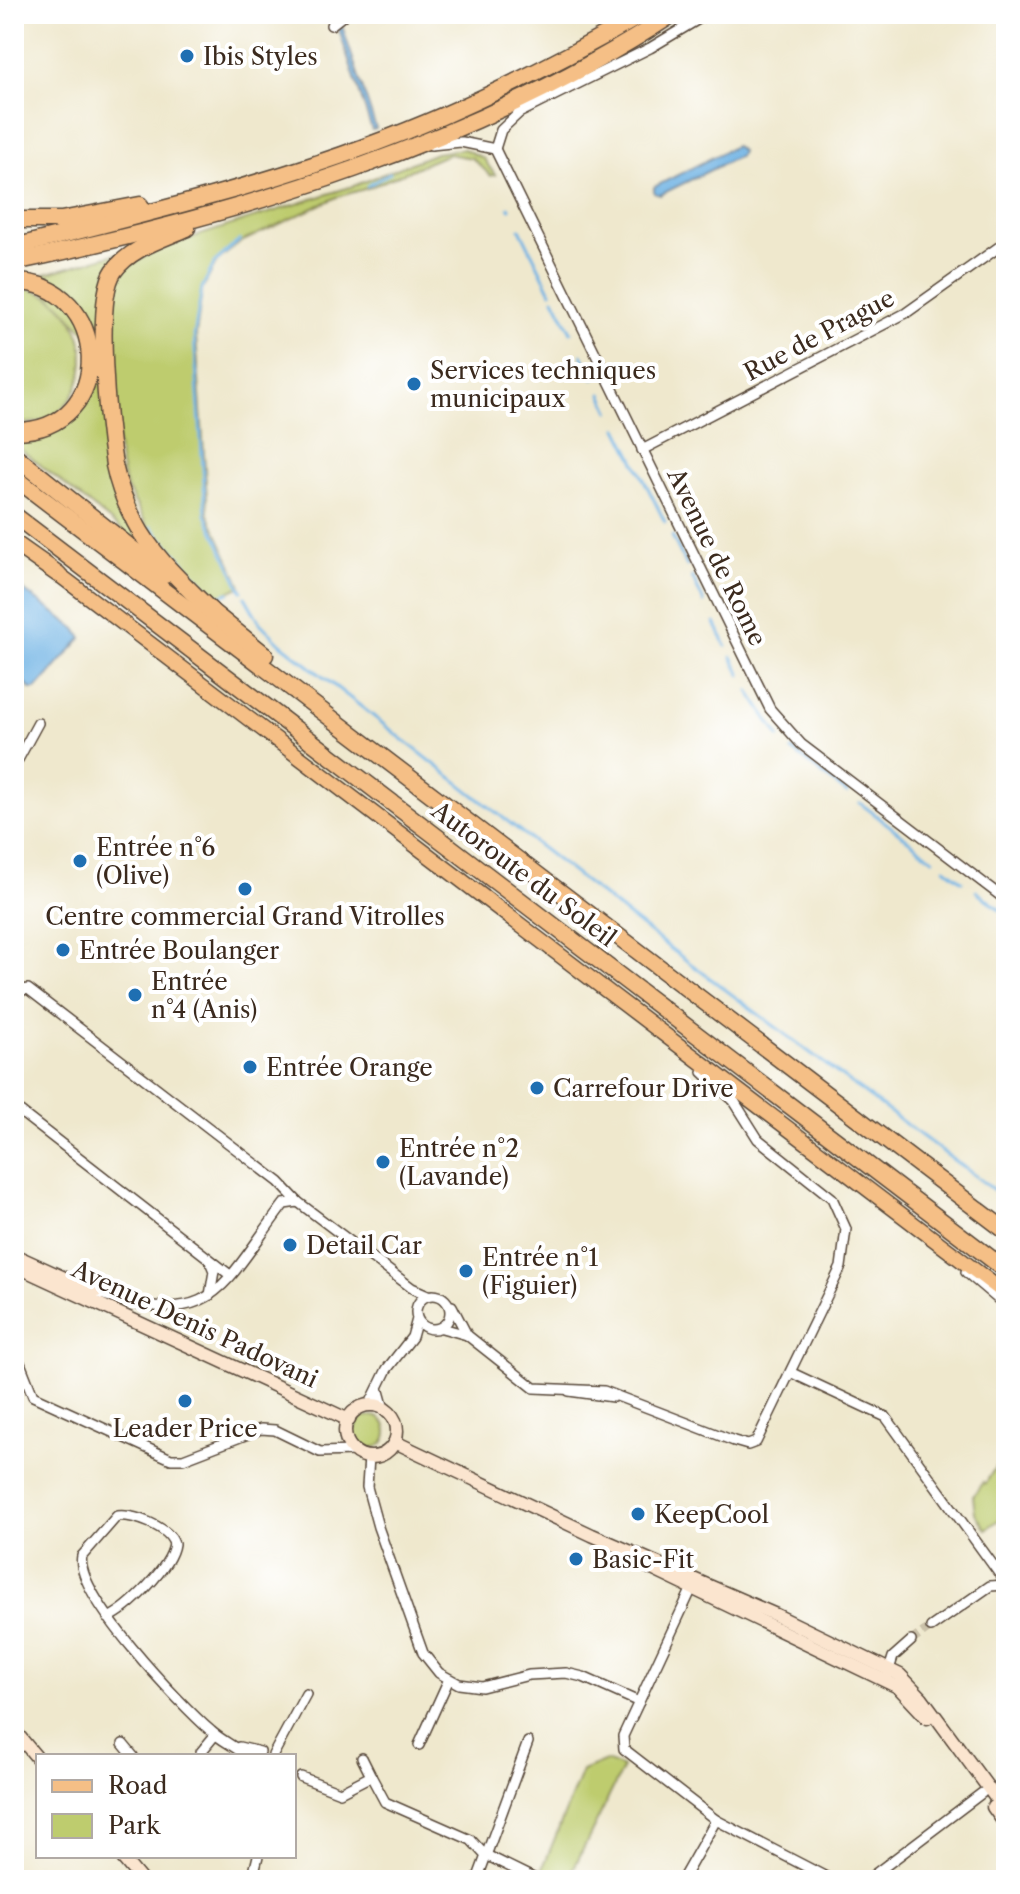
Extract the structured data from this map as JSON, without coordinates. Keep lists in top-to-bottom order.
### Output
{
  "streets": {
    "highway": ["Autoroute du Soleil"],
    "main road": ["Avenue Denis Padovani"],
    "street": ["Rue de Prague", "Avenue de Rome"]
  },
  "crossings": [
    ["Rue de Prague", "Avenue de Rome"]
  ],
  "places": [
    "Ibis Styles",
    "Services techniques municipaux",
    "Entrée n°6 (Olive)",
    "Centre commercial Grand Vitrolles",
    "Entrée Boulanger",
    "Entrée n°4 (Anis)",
    "Entrée Orange",
    "Carrefour Drive",
    "Entrée n°2 (Lavande)",
    "Detail Car",
    "Entrée n°1 (Figuier)",
    "Leader Price",
    "KeepCool",
    "Basic-Fit"
  ],
  "legend": ["Road", "Park"]
}
